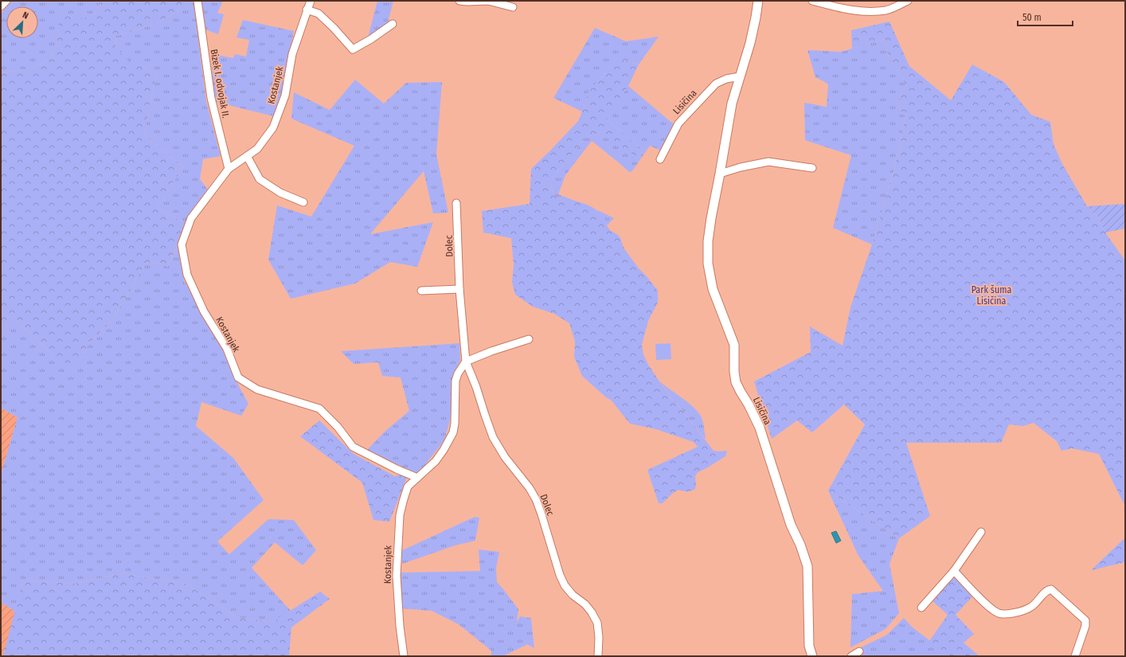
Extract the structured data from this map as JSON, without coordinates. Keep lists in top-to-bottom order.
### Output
{
  "streets": {
    "street": [
      "Bizek I. odvojak II.",
      "Kostanjek",
      "Lisičina",
      "Dolec"
    ]
  },
  "crossings": [
    ["Bizek I. odvojak II.", "Kostanjek"],
    ["Kostanjek", "Dolec"]
  ],
  "parks": ["Park šuma Lisičina"],
  "scale_bar": "50 m",
  "north": "top right"
}
